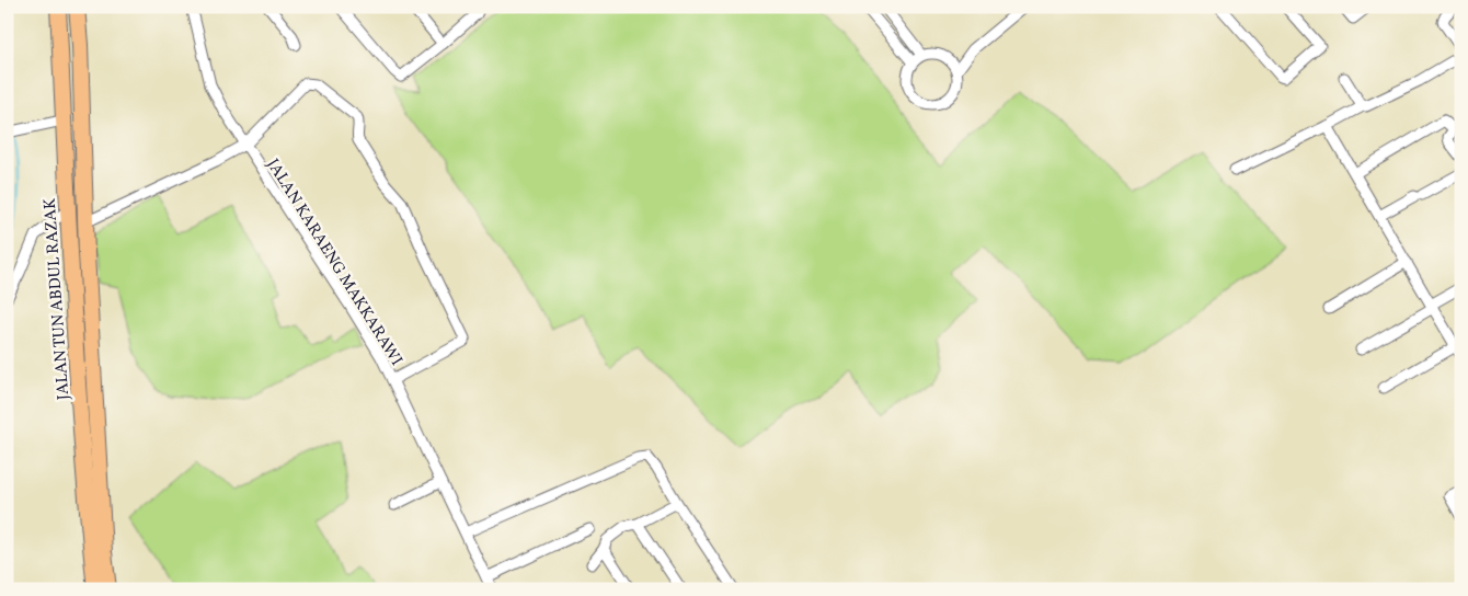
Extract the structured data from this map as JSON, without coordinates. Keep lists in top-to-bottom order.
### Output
{
  "streets": {
    "main road": ["JALAN TUN ABDUL RAZAK"],
    "street": ["JALAN KARAENG MAKKARAWI"]
  }
}
